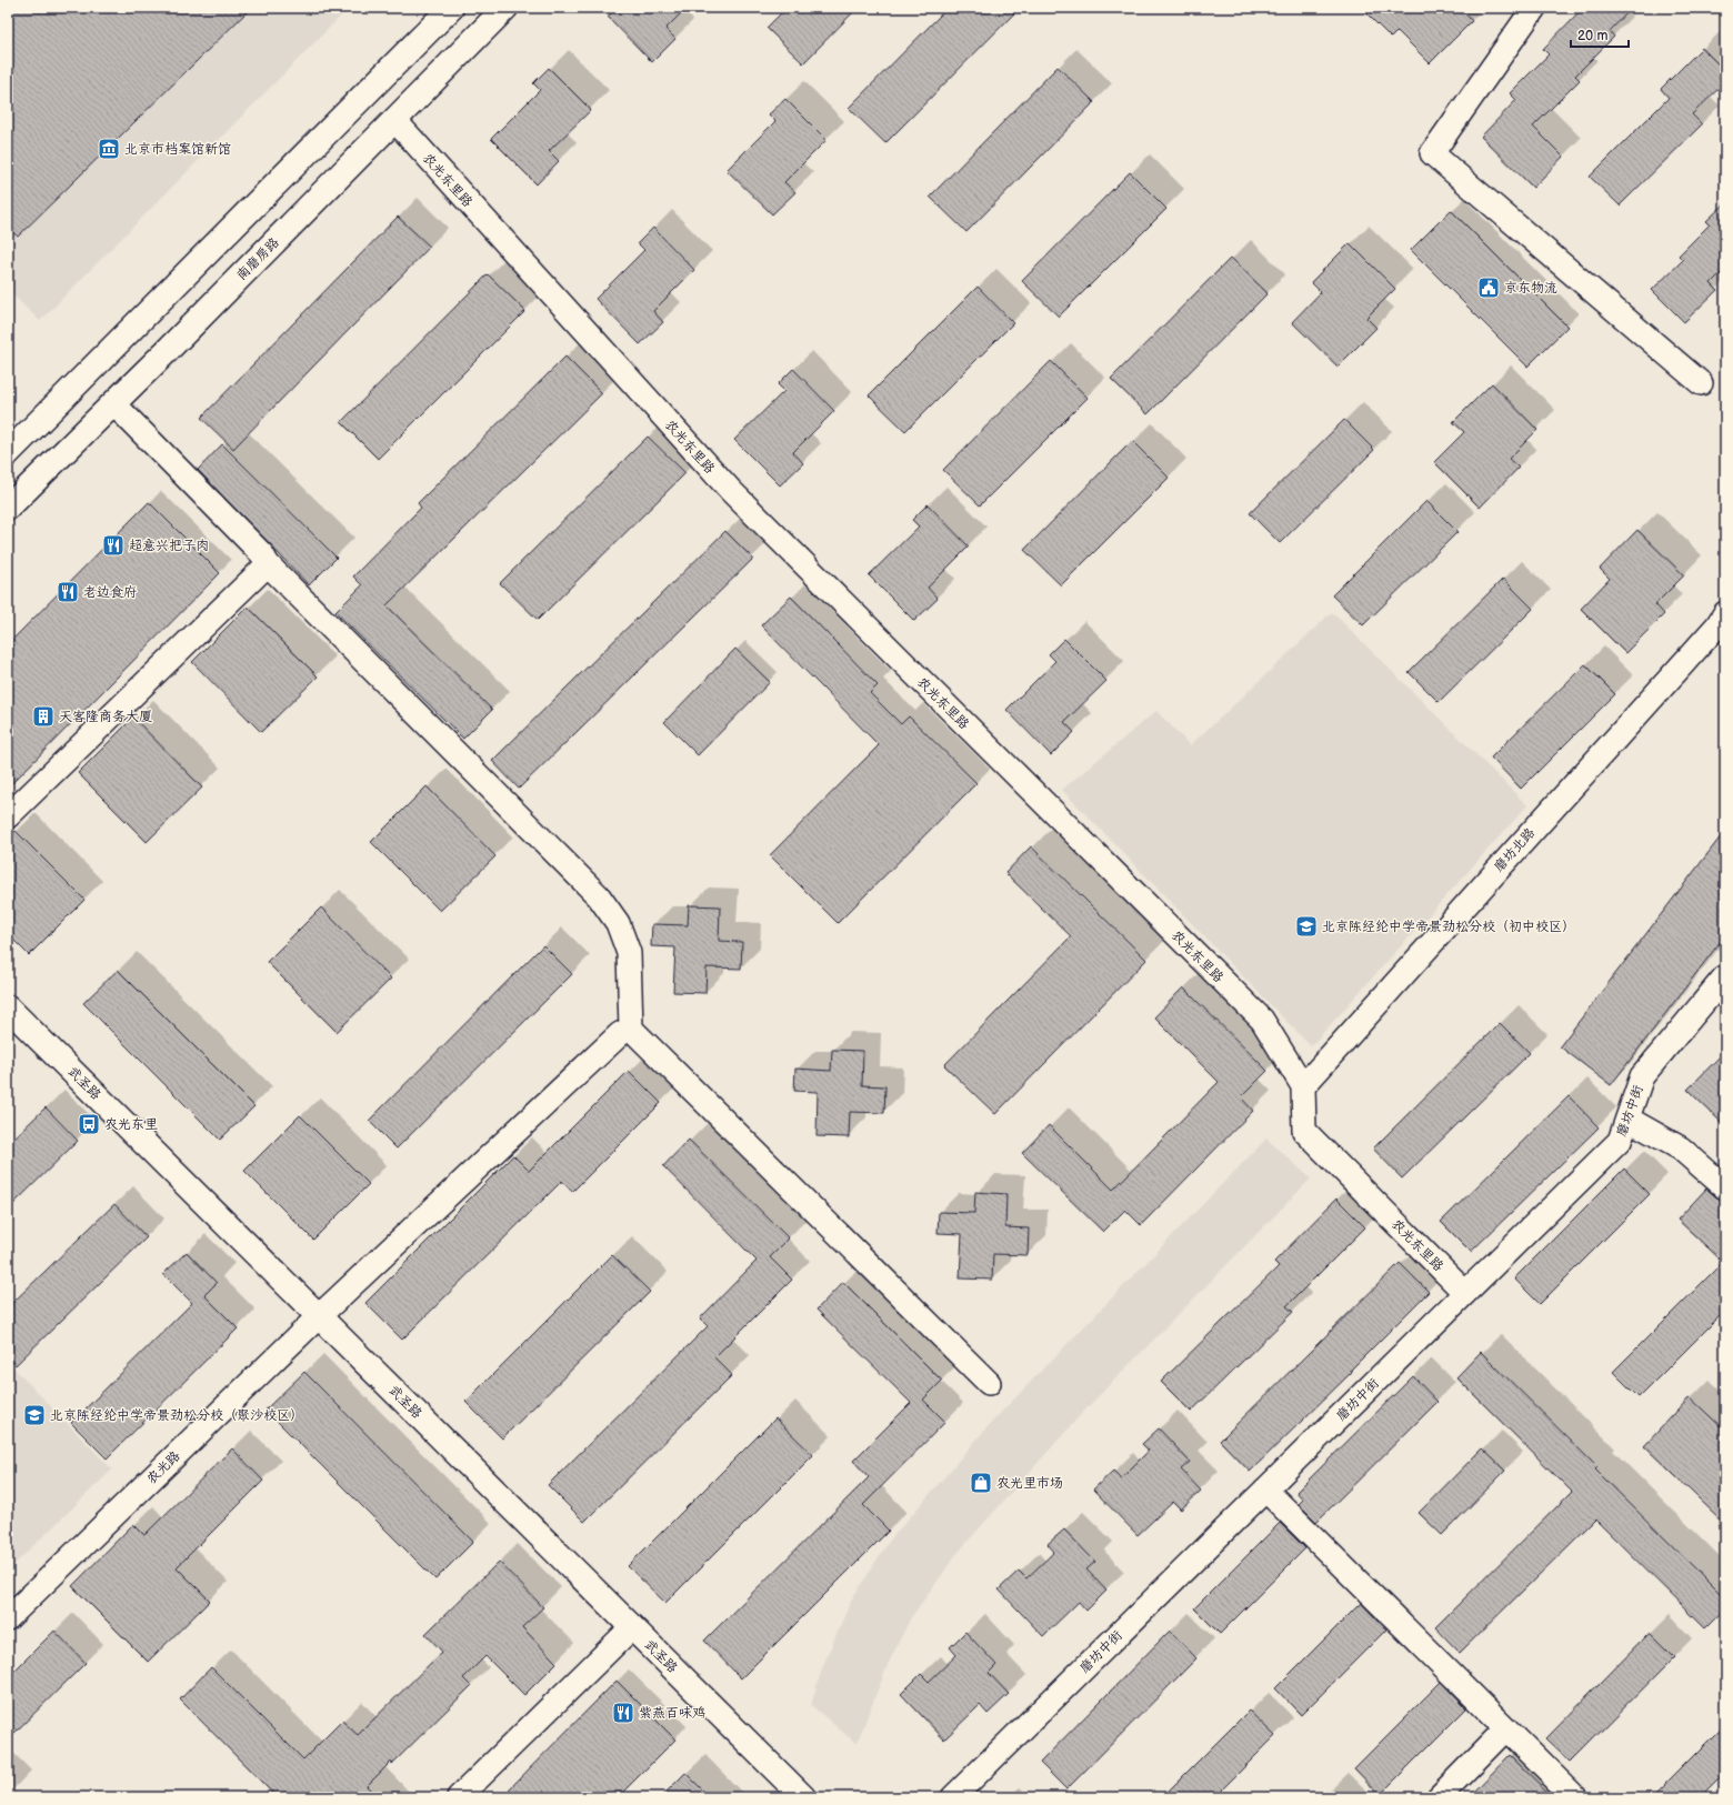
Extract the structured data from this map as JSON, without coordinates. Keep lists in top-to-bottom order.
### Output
{
  "streets": {
    "main road": ["南磨房路", "武圣路"],
    "street": [
      "农光东里路",
      "磨坊北路",
      "磨坊中街",
      "农光路"
    ]
  },
  "crossings": [
    ["农光东里路", "南磨房路"],
    ["农光东里路", "磨坊北路"],
    ["农光东里路", "磨坊中街"],
    ["武圣路", "农光路"]
  ],
  "places": {
    "museum": ["北京市档案馆新馆"],
    "public building": ["京东物流"],
    "restaurant": ["超意兴把子肉", "老边食府", "紫燕百味鸡"],
    "building": ["天客隆商务大厦"],
    "school or university": ["北京陈经纶中学帝景劲松分校（初中校区）", "北京陈经纶中学帝景劲松分校（聚沙校区）"],
    "bus stop": ["农光东里"],
    "shop": ["农光里市场"]
  },
  "scale_bar": "20 m"
}
